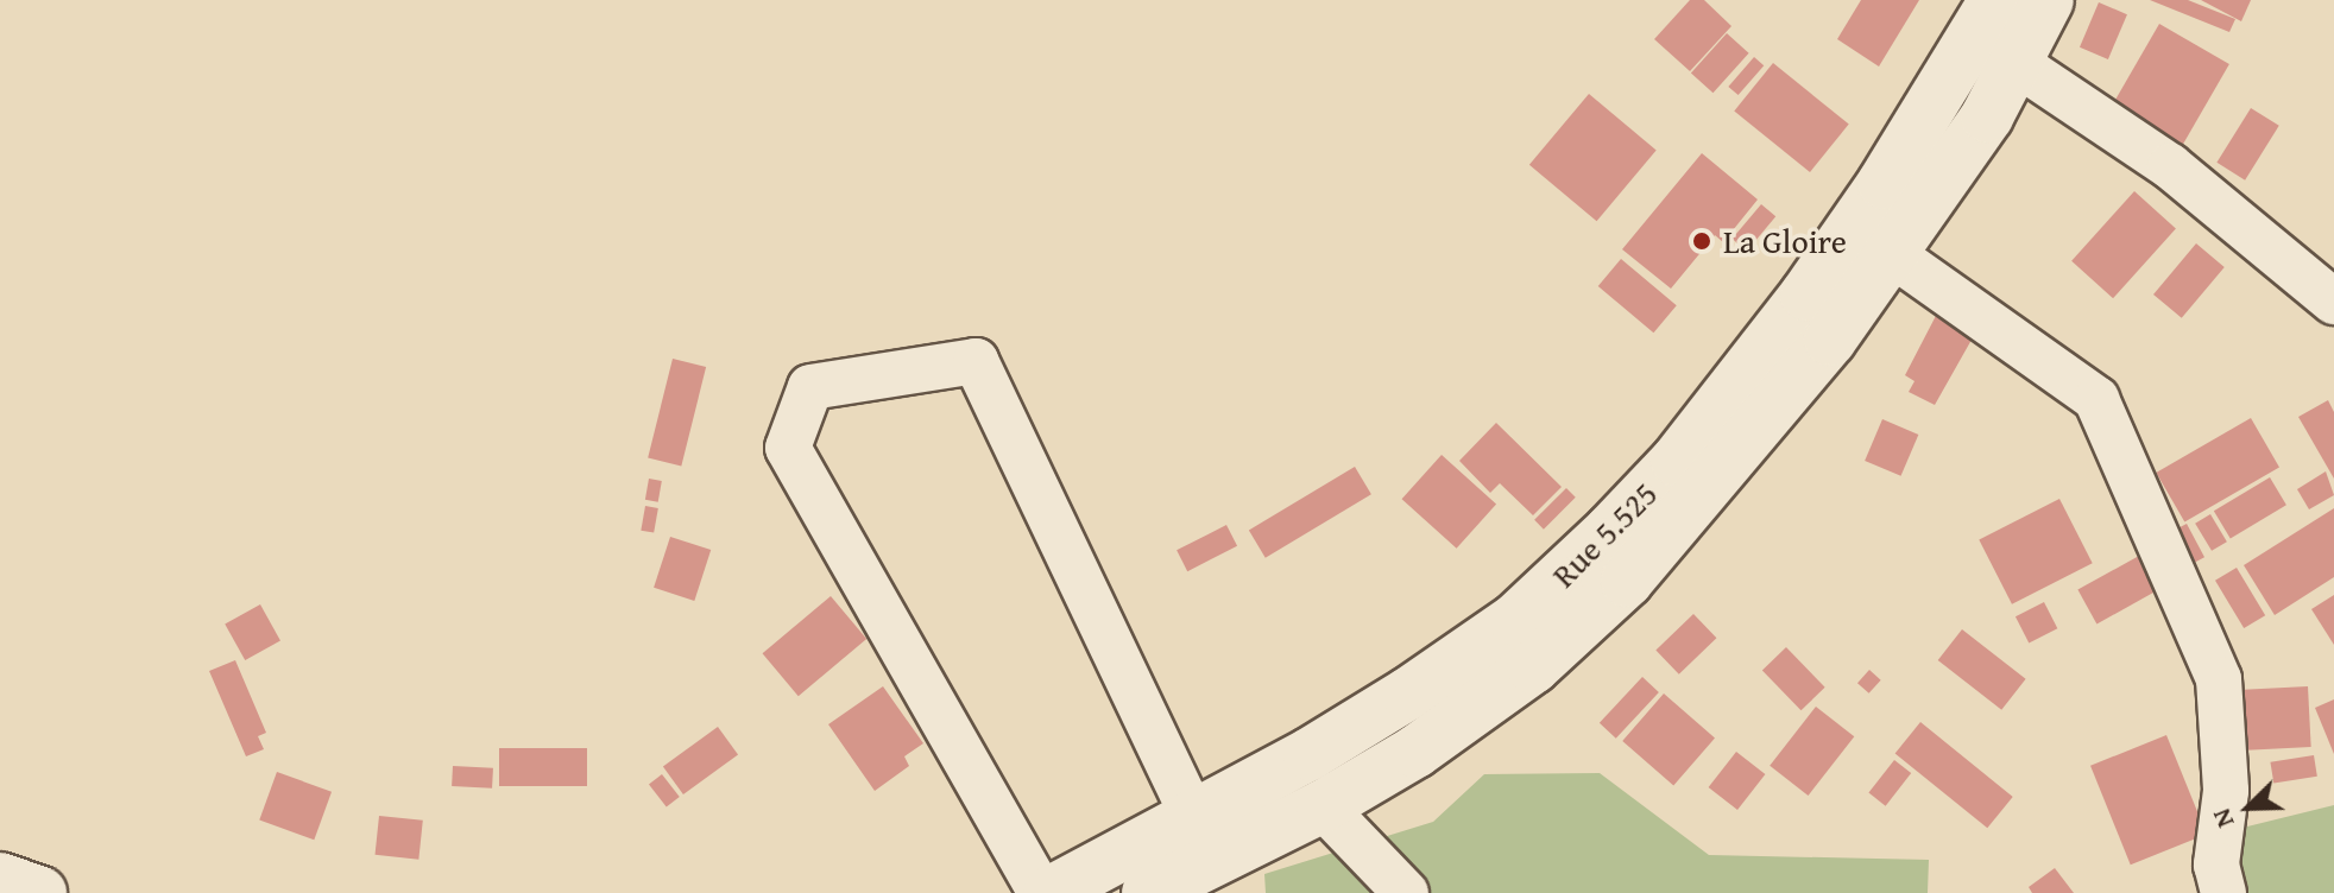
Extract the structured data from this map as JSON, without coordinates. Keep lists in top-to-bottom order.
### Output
{
  "streets": {
    "street": ["Rue 5.525"]
  },
  "places": ["La Gloire"],
  "north": "bottom left"
}
